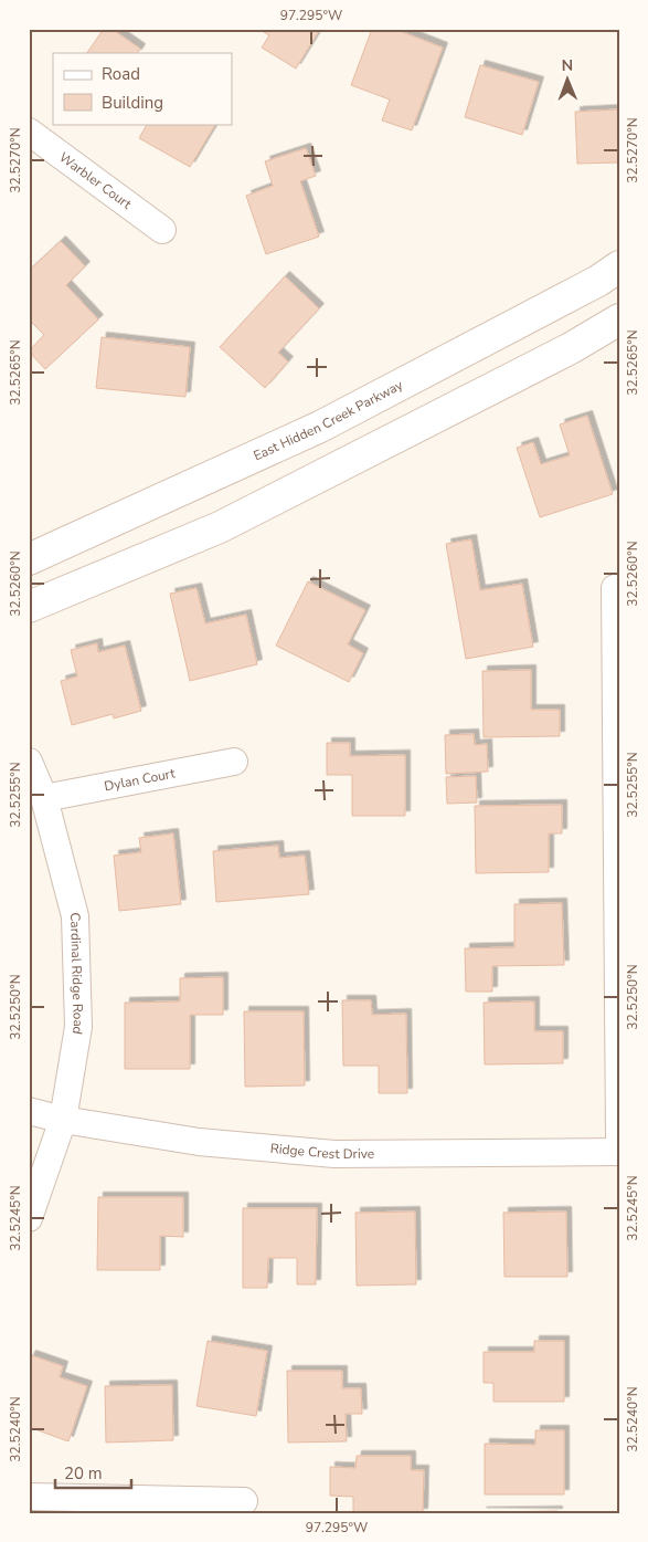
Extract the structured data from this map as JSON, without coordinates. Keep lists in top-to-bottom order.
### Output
{
  "streets": {
    "main road": ["East Hidden Creek Parkway"],
    "street": [
      "Warbler Court",
      "Dylan Court",
      "Cardinal Ridge Road",
      "Ridge Crest Drive"
    ]
  },
  "crossings": [
    ["Dylan Court", "Cardinal Ridge Road"],
    ["Cardinal Ridge Road", "Ridge Crest Drive"]
  ],
  "legend": ["Road", "Building"],
  "scale_bar": "20 m",
  "north": "top",
  "coordinates": [
    "97.295°W",
    "32.5270°N",
    "32.5265°N",
    "32.5260°N",
    "32.5255°N",
    "32.5250°N",
    "32.5245°N",
    "32.5240°N"
  ]
}
